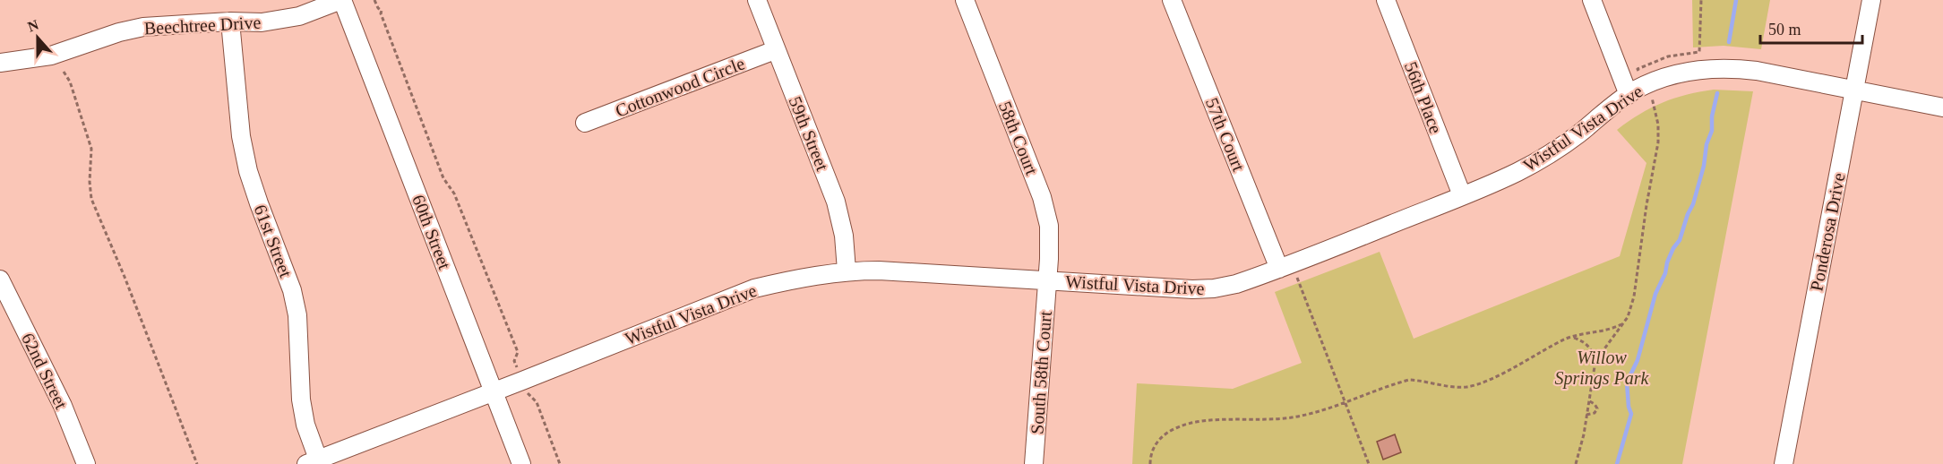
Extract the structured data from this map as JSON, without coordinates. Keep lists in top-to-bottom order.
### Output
{
  "streets": {
    "street": [
      "Beechtree Drive",
      "Cottonwood Circle",
      "56th Place",
      "Wistful Vista Drive",
      "59th Street",
      "57th Court",
      "58th Court",
      "60th Street",
      "Ponderosa Drive",
      "61st Street",
      "62nd Street",
      "South 58th Court"
    ]
  },
  "crossings": [
    ["Beechtree Drive", "60th Street"],
    ["Beechtree Drive", "61st Street"],
    ["Cottonwood Circle", "59th Street"],
    ["56th Place", "Wistful Vista Drive"],
    ["Wistful Vista Drive", "59th Street"],
    ["Wistful Vista Drive", "57th Court"],
    ["Wistful Vista Drive", "58th Court"],
    ["Wistful Vista Drive", "60th Street"],
    ["Wistful Vista Drive", "Ponderosa Drive"],
    ["Wistful Vista Drive", "61st Street"],
    ["Wistful Vista Drive", "South 58th Court"],
    ["58th Court", "South 58th Court"]
  ],
  "parks": ["Willow Springs Park"],
  "scale_bar": "50 m",
  "north": "top"
}
